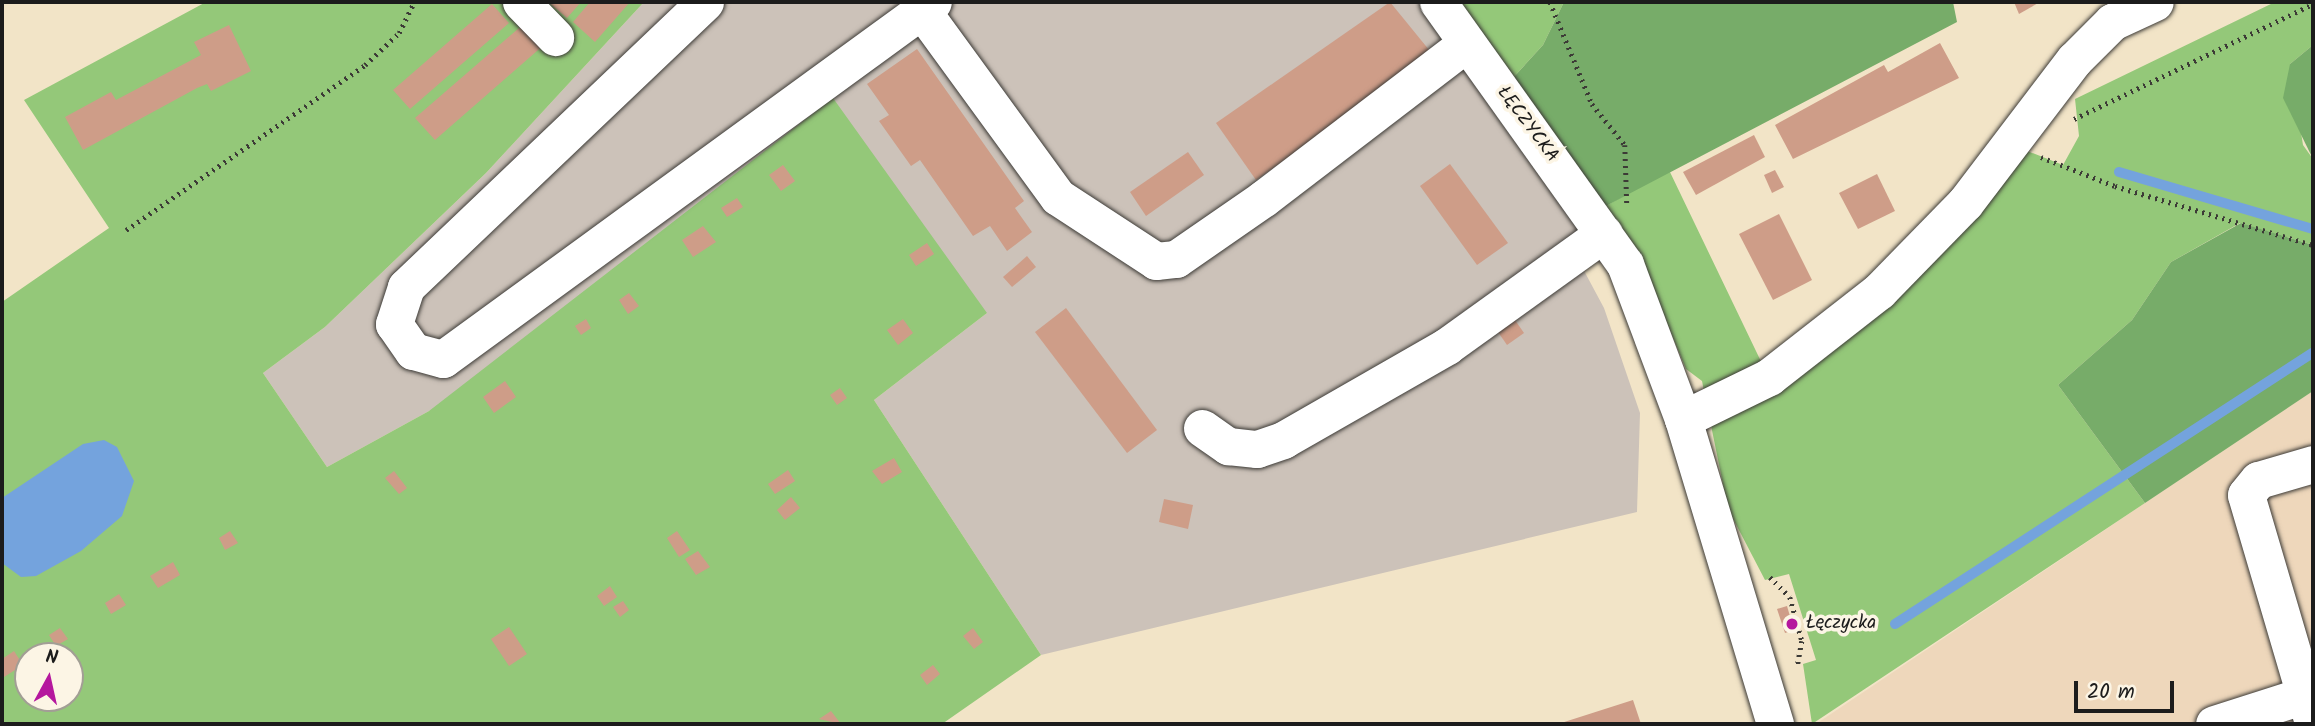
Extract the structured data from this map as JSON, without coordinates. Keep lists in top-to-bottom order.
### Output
{
  "streets": {
    "street": ["ŁĘCZYCKA"]
  },
  "places": ["Łęczycka"],
  "scale_bar": "20 m",
  "north": "top"
}
